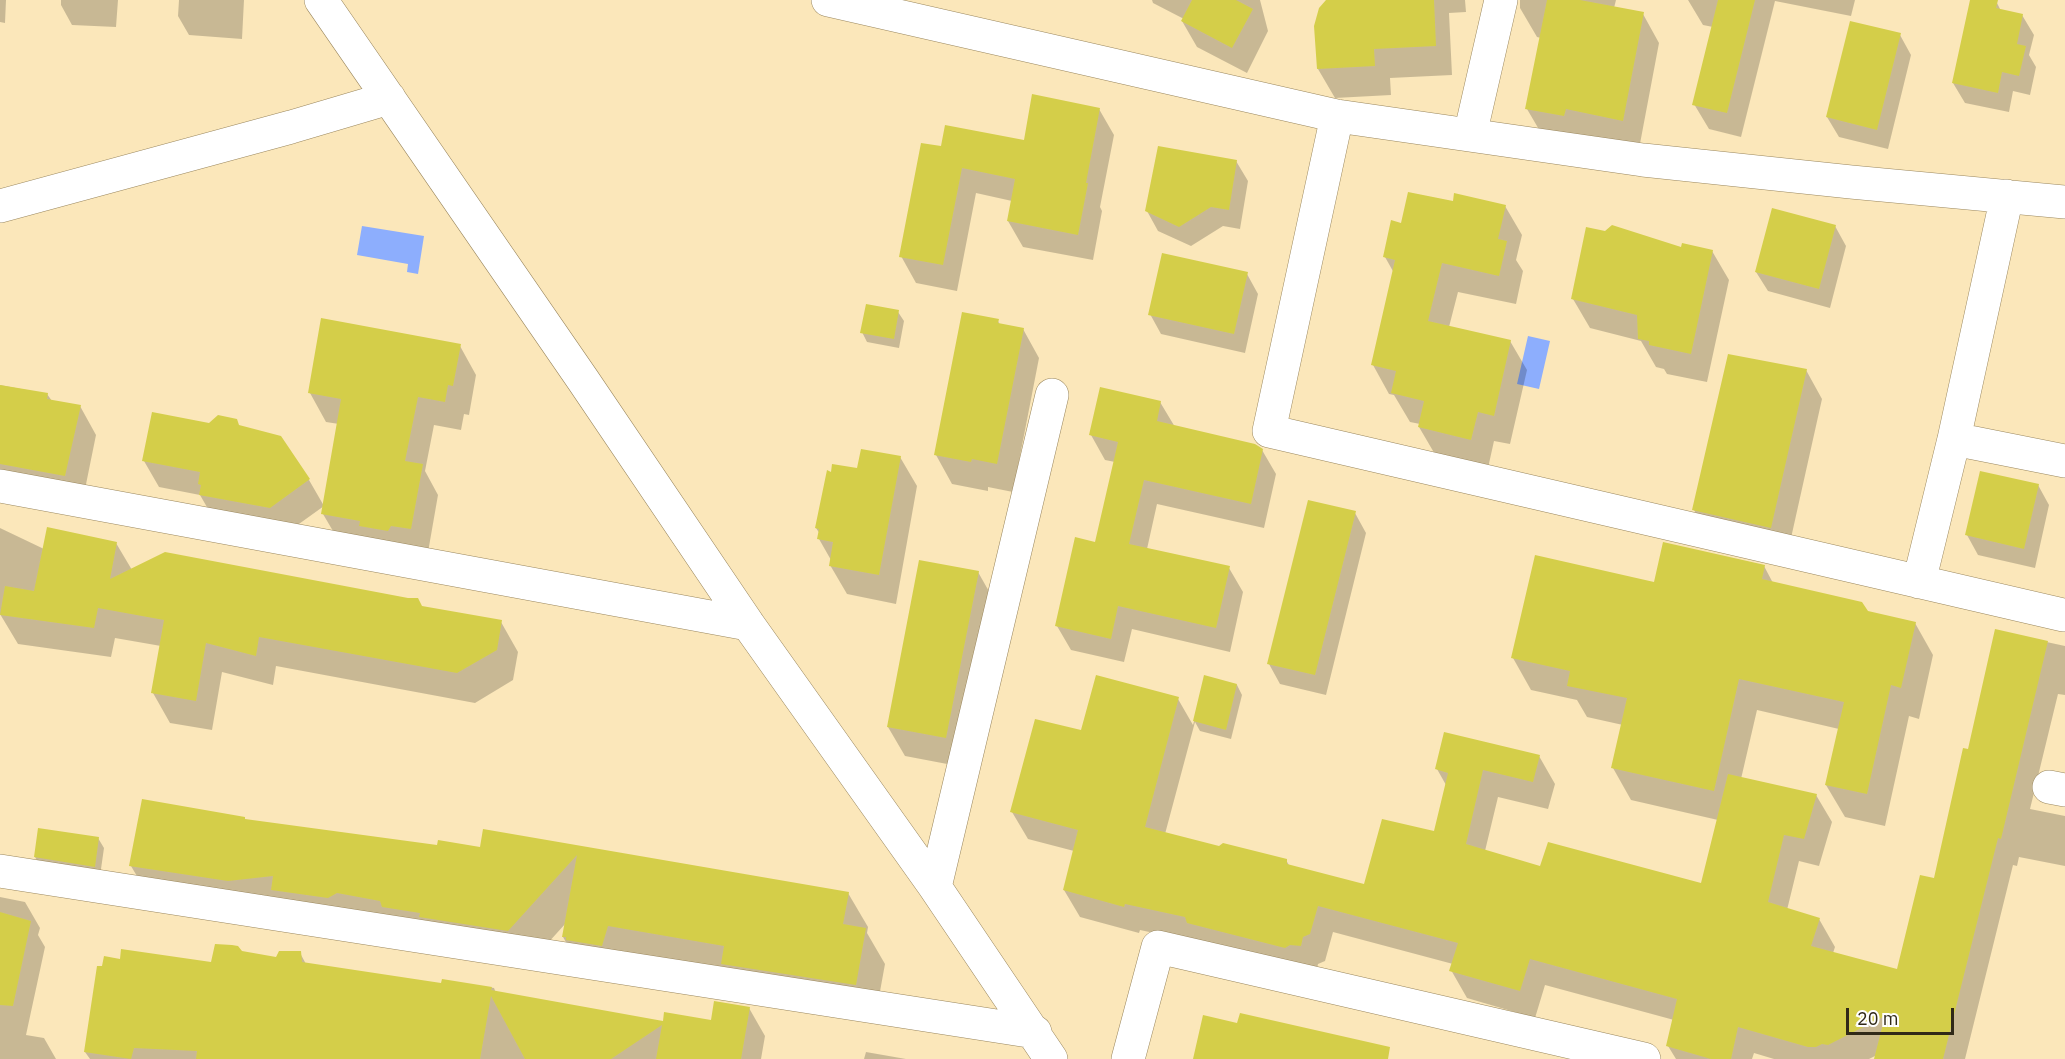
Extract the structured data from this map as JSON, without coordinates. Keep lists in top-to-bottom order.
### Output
{
  "scale_bar": "20 m"
}
